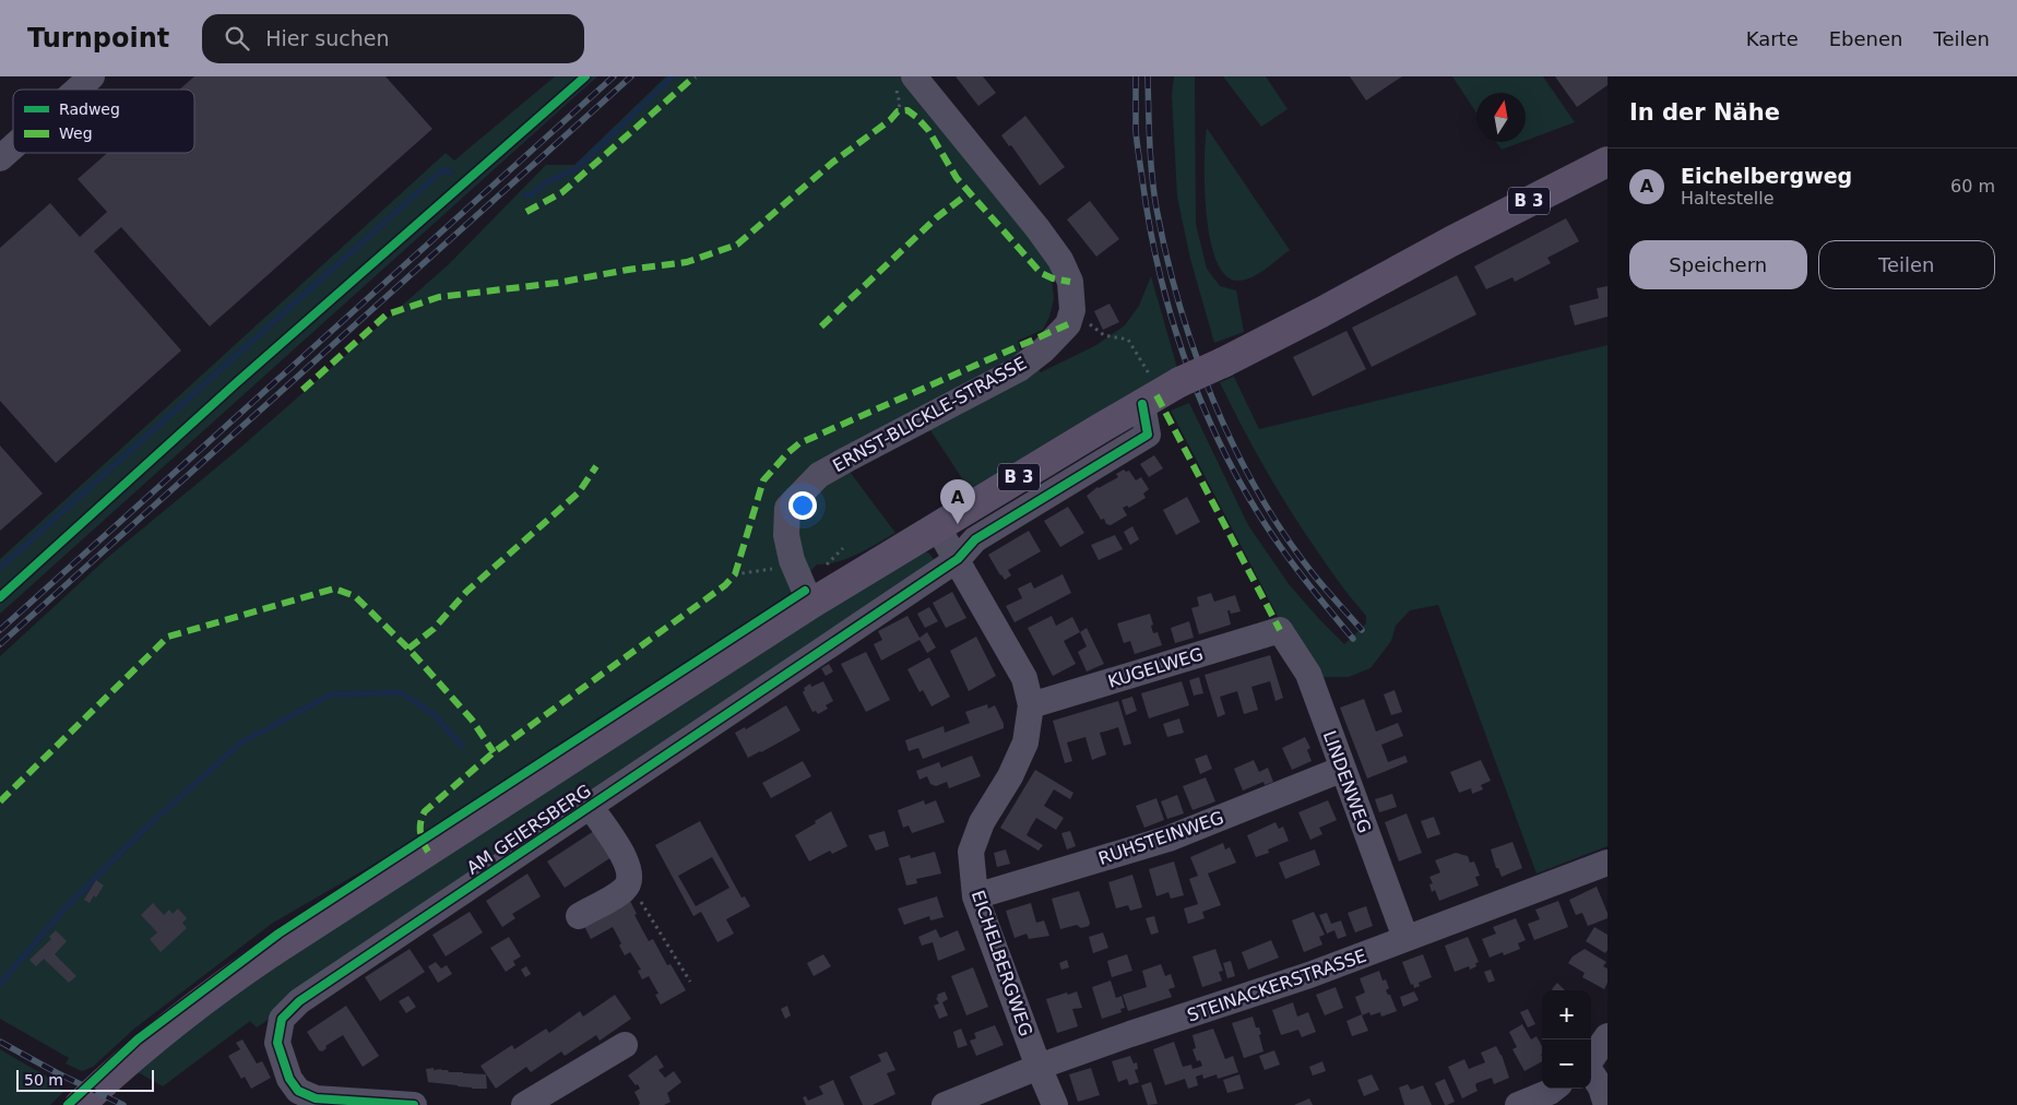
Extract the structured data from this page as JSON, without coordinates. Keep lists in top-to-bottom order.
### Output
{
  "streets": {
    "main road": ["B 3"],
    "street": [
      "ERNST-BLICKLE-STRASSE",
      "KUGELWEG",
      "LINDENWEG",
      "AM GEIERSBERG",
      "RUHSTEINWEG",
      "EICHELBERGWEG",
      "STEINACKERSTRASSE"
    ]
  },
  "crossings": [
    ["B 3", "ERNST-BLICKLE-STRASSE"],
    ["B 3", "AM GEIERSBERG"],
    ["B 3", "EICHELBERGWEG"],
    ["KUGELWEG", "LINDENWEG"],
    ["KUGELWEG", "EICHELBERGWEG"],
    ["LINDENWEG", "RUHSTEINWEG"],
    ["LINDENWEG", "STEINACKERSTRASSE"],
    ["AM GEIERSBERG", "EICHELBERGWEG"],
    ["RUHSTEINWEG", "EICHELBERGWEG"],
    ["EICHELBERGWEG", "STEINACKERSTRASSE"]
  ],
  "legend": ["Radweg", "Weg"],
  "scale_bar": "50 m",
  "north": "top",
  "page": {
    "header": "Turnpoint",
    "search": "Hier suchen",
    "nav": ["Karte", "Ebenen", "Teilen"],
    "heading": "In der Nähe",
    "list": [
      {
        "mark": "A",
        "name": "Eichelbergweg",
        "note": "Haltestelle",
        "value": "60 m"
      }
    ],
    "buttons": ["Speichern", "Teilen"],
    "pins": "A",
    "map_buttons": ["+", "−"],
    "scale": "50 m"
  }
}
